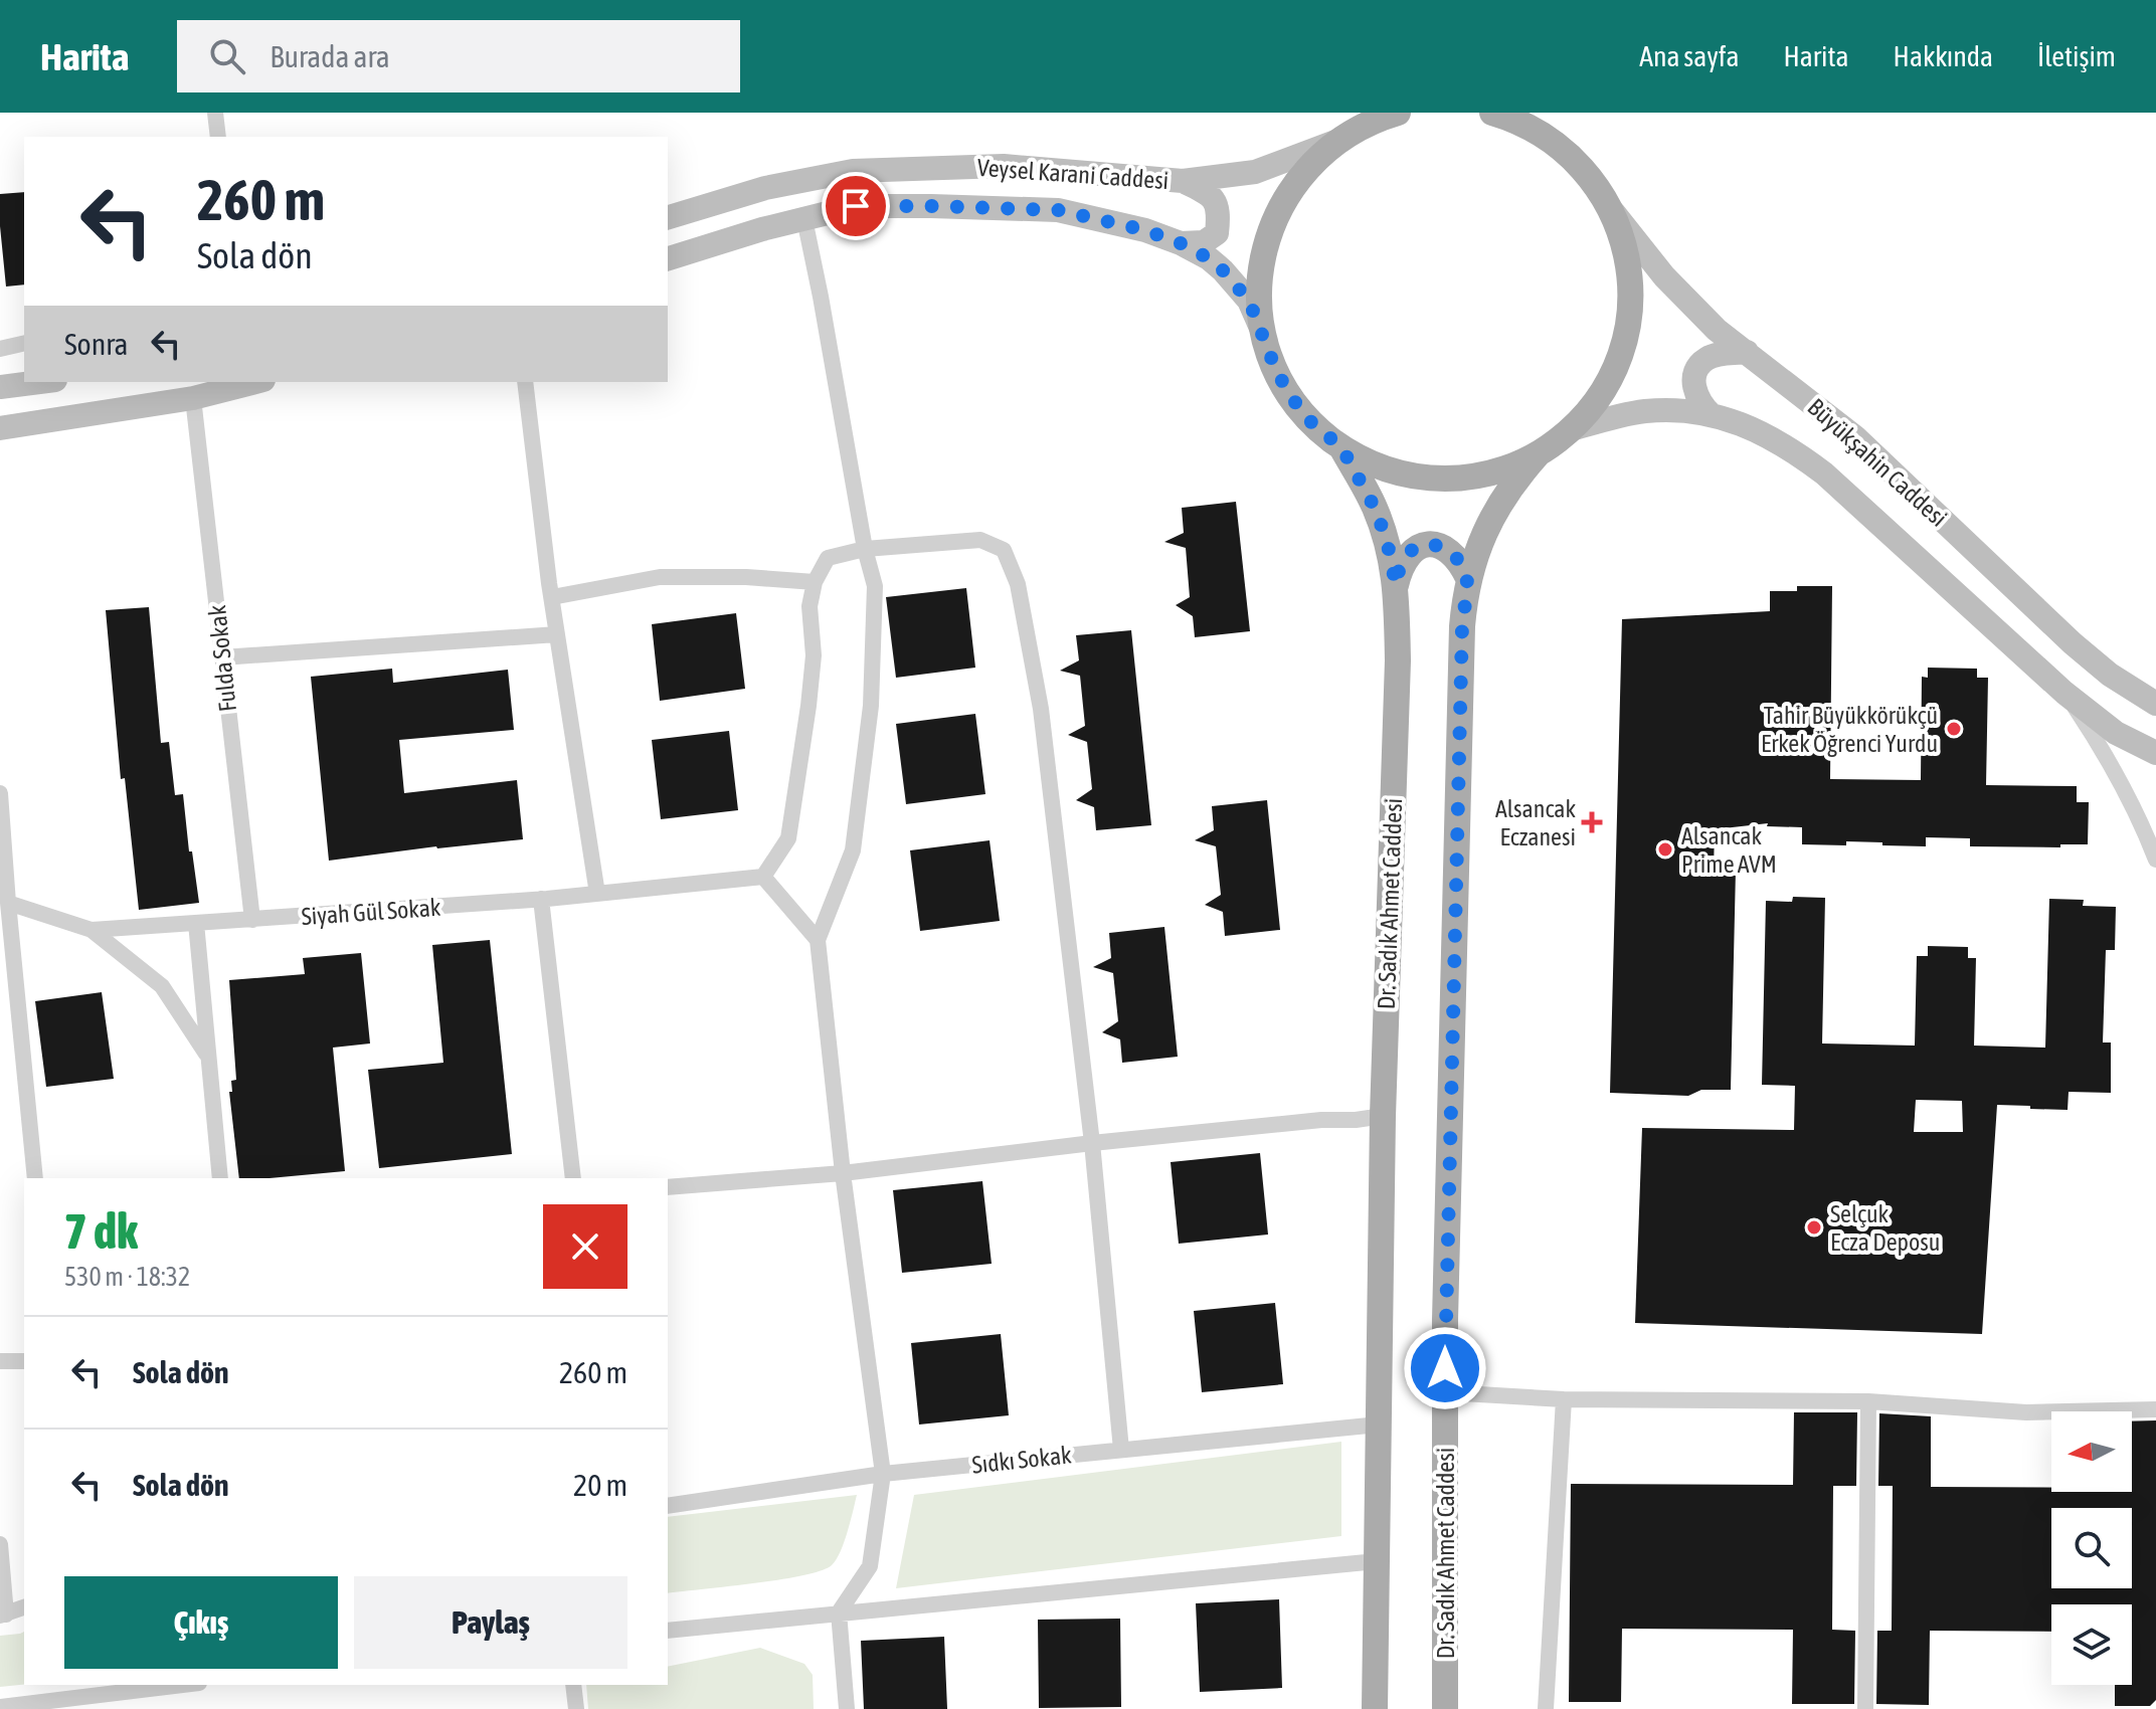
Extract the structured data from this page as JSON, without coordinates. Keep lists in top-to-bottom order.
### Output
{
  "streets": {
    "main road": ["Veysel Karani Caddesi", "Büyükşahin Caddesi", "Dr. Sadık Ahmet Caddesi"],
    "street": ["Fulda Sokak", "Siyah Gül Sokak", "Sıdkı Sokak"]
  },
  "crossings": [
    ["Fulda Sokak", "Siyah Gül Sokak"],
    ["Dr. Sadık Ahmet Caddesi", "Sıdkı Sokak"]
  ],
  "places": {
    "other": ["Tahir Büyükkörükçü Erkek Öğrenci Yurdu", "Alsancak Prime AVM", "Selçuk Ecza Deposu"],
    "health": ["Alsancak Eczanesi"]
  },
  "north": "left",
  "page": {
    "header": "Harita",
    "search": "Burada ara",
    "nav": [
      "Ana sayfa",
      "Harita",
      "Hakkında",
      "İletişim"
    ],
    "turn": ["260 m", "Sola dön"],
    "then": "Sonra",
    "heading": ["7 dk", "530 m · 18:32"],
    "list": [
      {
        "name": "Sola dön",
        "value": "260 m"
      },
      {
        "name": "Sola dön",
        "value": "20 m"
      }
    ],
    "buttons": ["Çıkış", "Paylaş"]
  }
}
